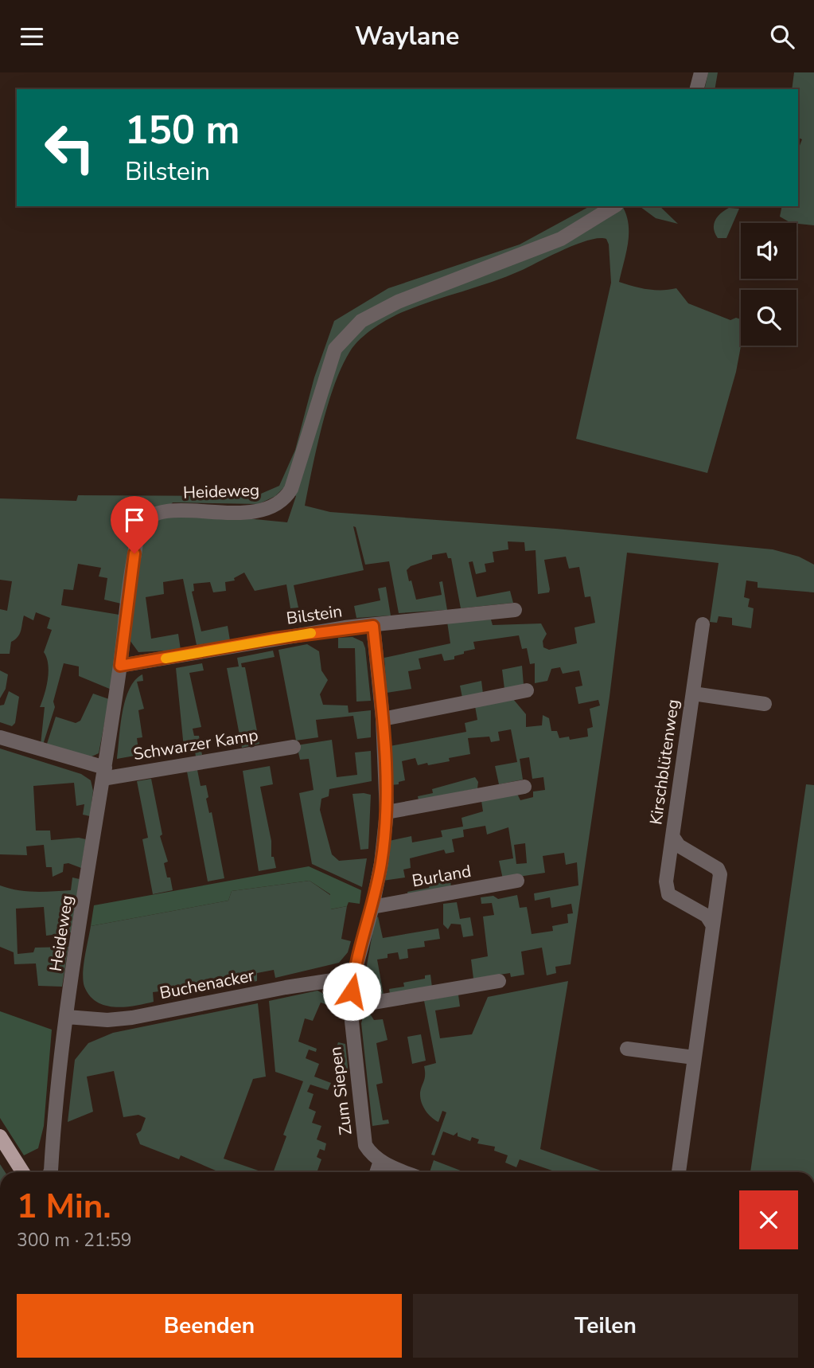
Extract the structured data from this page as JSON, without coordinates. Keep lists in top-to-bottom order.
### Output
{
  "streets": {
    "street": [
      "Heideweg",
      "Bilstein",
      "Schwarzer Kamp",
      "Kirschblütenweg",
      "Burland",
      "Buchenacker",
      "Zum Siepen"
    ]
  },
  "crossings": [
    ["Heideweg", "Bilstein"],
    ["Heideweg", "Schwarzer Kamp"],
    ["Heideweg", "Buchenacker"],
    ["Buchenacker", "Zum Siepen"]
  ],
  "page": {
    "header": "Waylane",
    "turn": ["150 m", "Bilstein"],
    "heading": ["1 Min.", "300 m · 21:59"],
    "buttons": ["Beenden", "Teilen"]
  }
}
